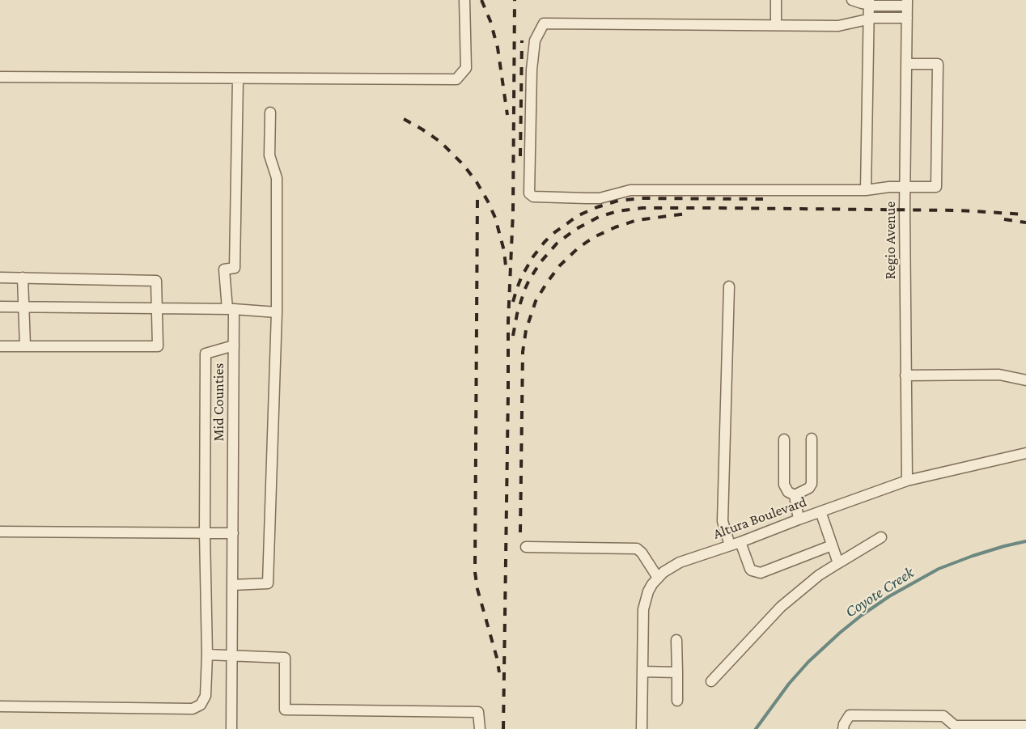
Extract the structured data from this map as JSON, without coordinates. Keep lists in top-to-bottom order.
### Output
{
  "streets": {
    "street": ["Regio Avenue", "Mid Counties", "Altura Boulevard"]
  },
  "crossings": [
    ["Regio Avenue", "Altura Boulevard"]
  ],
  "water": ["Coyote Creek"]
}
